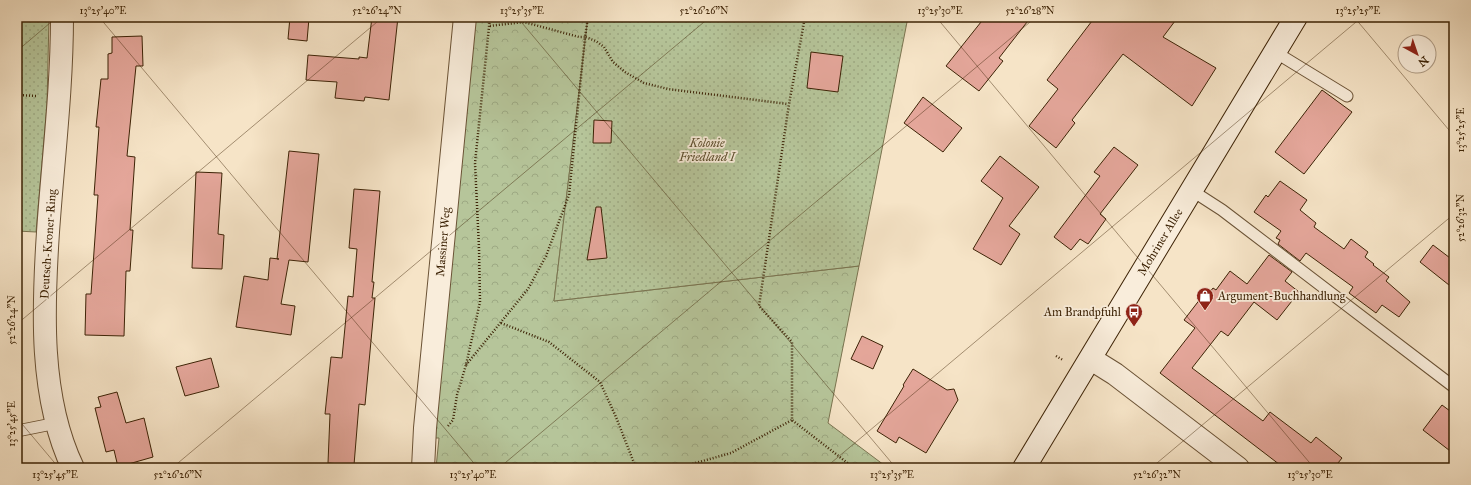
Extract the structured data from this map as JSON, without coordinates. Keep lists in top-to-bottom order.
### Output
{
  "streets": {
    "street": ["Massiner Weg", "Mohriner Allee", "Deutsch-Kroner-Ring"]
  },
  "parks": ["Kolonie Friedland I"],
  "places": {
    "shop": ["Argument-Buchhandlung"],
    "bus stop": ["Am Brandpfuhl"]
  },
  "north": "bottom right",
  "coordinates": [
    "13°25'40\"E",
    "52°26'24\"N",
    "13°25'35\"E",
    "52°26'26\"N",
    "13°25'30\"E",
    "52°26'28\"N",
    "13°25'25\"E",
    "52°26'32\"N",
    "13°25'45\"E"
  ]
}
